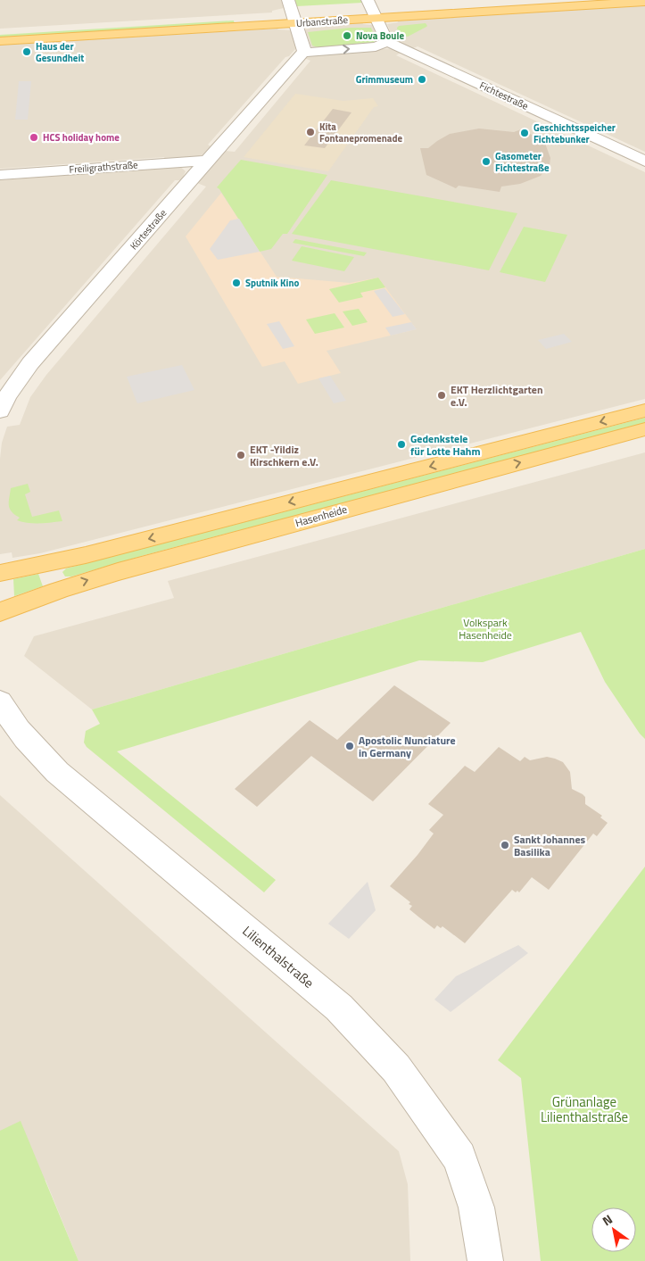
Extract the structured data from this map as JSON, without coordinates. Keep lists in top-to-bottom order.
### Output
{
  "streets": {
    "main road": ["Urbanstraße", "Hasenheide"],
    "street": [
      "Fichtestraße",
      "Freiligrathstraße",
      "Körtestraße",
      "Lilienthalstraße"
    ]
  },
  "crossings": [
    ["Freiligrathstraße", "Körtestraße"]
  ],
  "parks": ["Volkspark Hasenheide", "Grünanlage Lilienthalstraße"],
  "places": [
    "Nova Boule",
    "Haus der Gesundheit",
    "Grimmuseum",
    "Kita Fontanepromenade",
    "Geschichtsspeicher Fichtebunker",
    "HCS holiday home",
    "Gasometer Fichtestraße",
    "Sputnik Kino",
    "EKT Herzlichtgarten e.V.",
    "Gedenkstele für Lotte Hahm",
    "EKT -Yildiz Kirschkern e.V.",
    "Apostolic Nunciature in Germany",
    "Sankt Johannes Basilika"
  ],
  "north": "top left"
}
